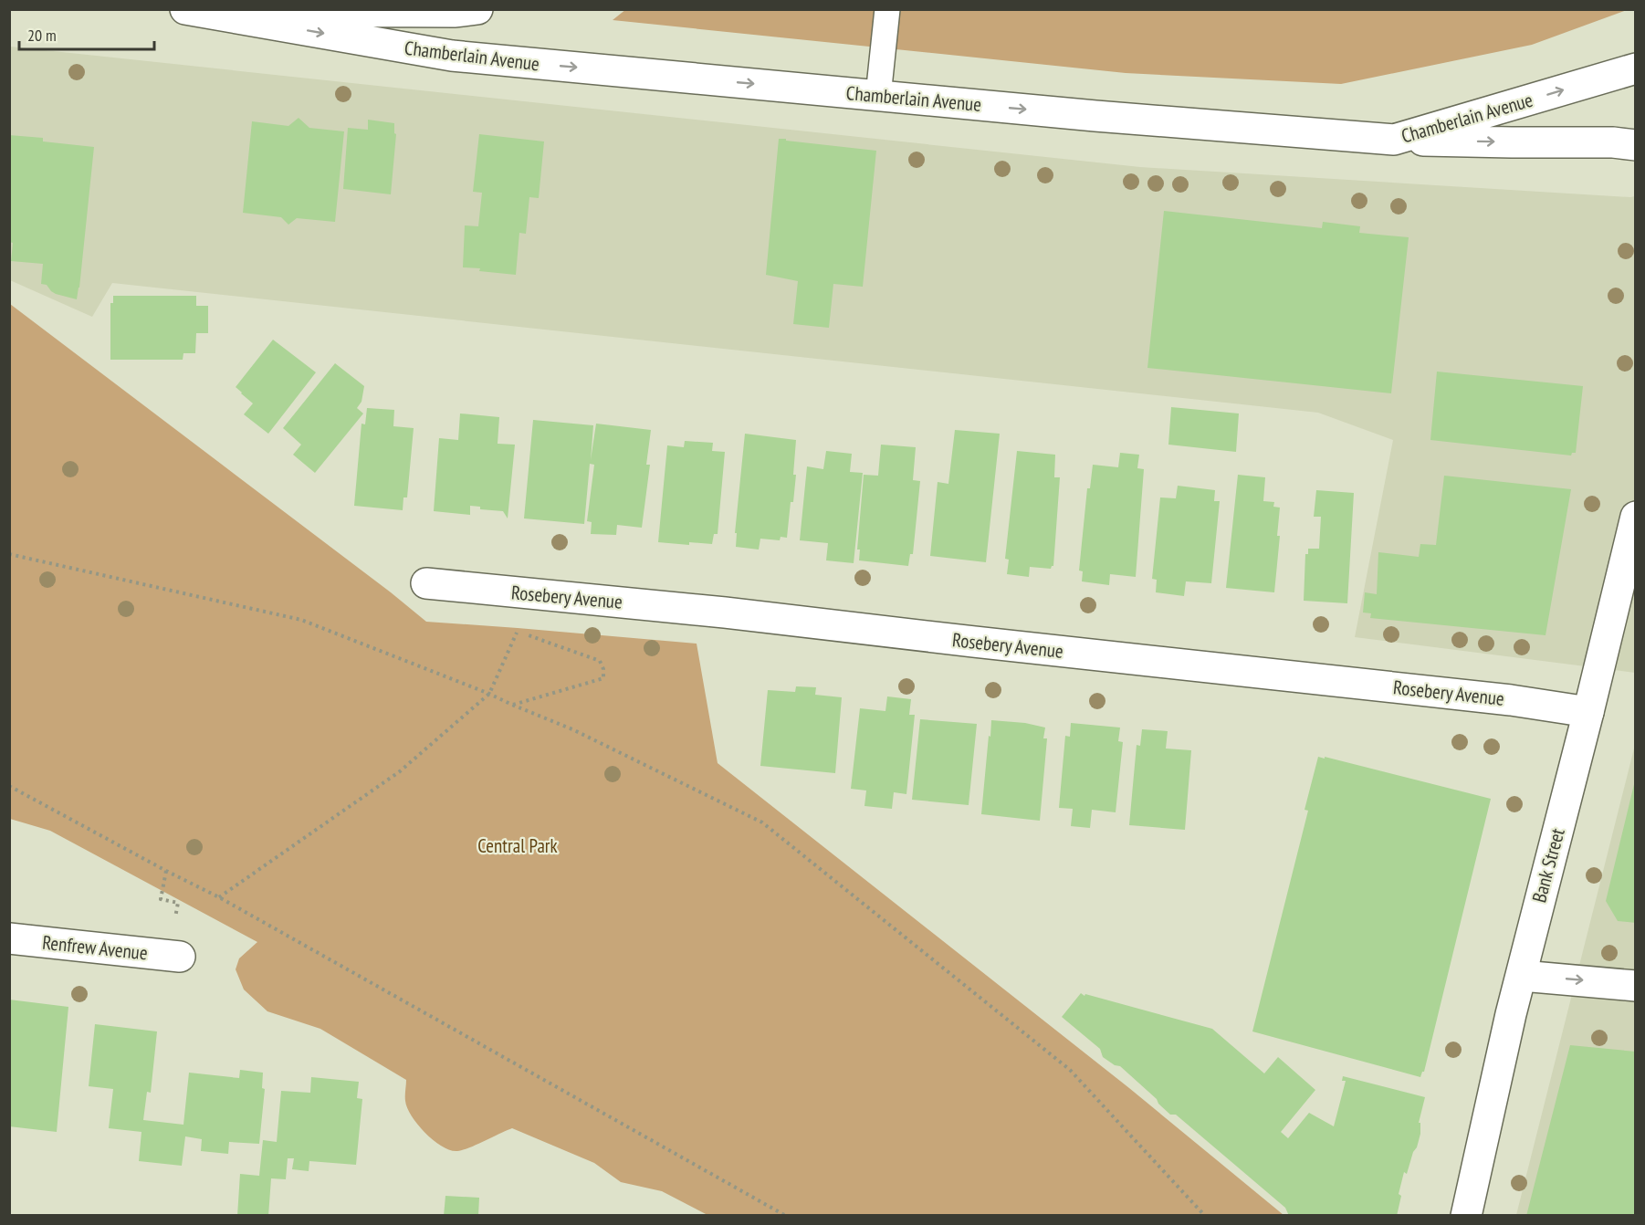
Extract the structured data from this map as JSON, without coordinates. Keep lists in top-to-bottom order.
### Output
{
  "streets": {
    "main road": [
      "Chamberlain Avenue",
      "Rosebery Avenue",
      "Bank Street",
      "Renfrew Avenue"
    ]
  },
  "crossings": [
    ["Rosebery Avenue", "Bank Street"]
  ],
  "parks": ["Central Park"],
  "scale_bar": "20 m"
}
